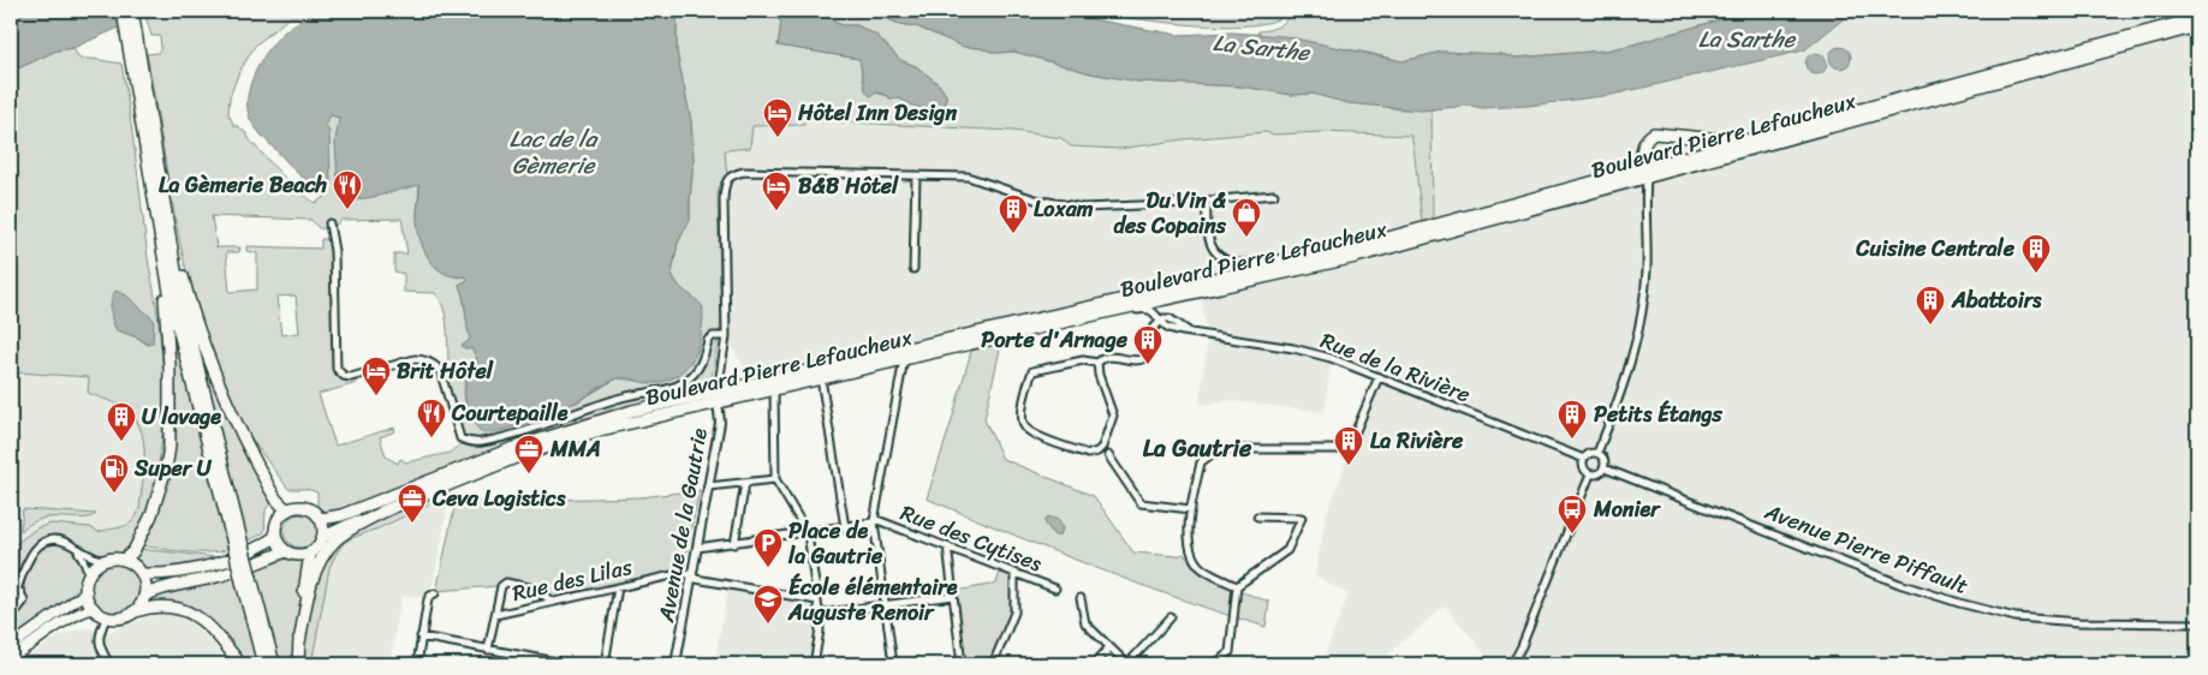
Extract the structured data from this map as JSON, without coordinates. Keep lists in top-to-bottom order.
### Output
{
  "streets": {
    "main road": ["Boulevard Pierre Lefaucheux"],
    "street": [
      "Rue de la Rivière",
      "Avenue de la Gautrie",
      "Rue des Cytises",
      "Avenue Pierre Piffault",
      "Rue des Lilas"
    ]
  },
  "crossings": [
    ["Boulevard Pierre Lefaucheux", "Rue de la Rivière"],
    ["Boulevard Pierre Lefaucheux", "Avenue de la Gautrie"],
    ["Rue de la Rivière", "Avenue Pierre Piffault"],
    ["Avenue de la Gautrie", "Rue des Cytises"],
    ["Avenue de la Gautrie", "Rue des Lilas"]
  ],
  "districts": ["La Gautrie"],
  "water": ["La Sarthe", "Lac de la Gèmerie"],
  "places": {
    "hotel": ["Hôtel Inn Design", "B&B Hôtel", "Brit Hôtel"],
    "restaurant": ["La Gèmerie Beach", "Courtepaille"],
    "building": [
      "Loxam",
      "Cuisine Centrale",
      "Abattoirs",
      "Porte d'Arnage",
      "Petits Étangs",
      "U lavage",
      "La Rivière"
    ],
    "shop": ["Du Vin & des Copains"],
    "office": ["MMA", "Ceva Logistics"],
    "fuel station": ["Super U"],
    "bus stop": ["Monier"],
    "parking": ["Place de la Gautrie"],
    "school or university": ["École élémentaire Auguste Renoir"]
  }
}
